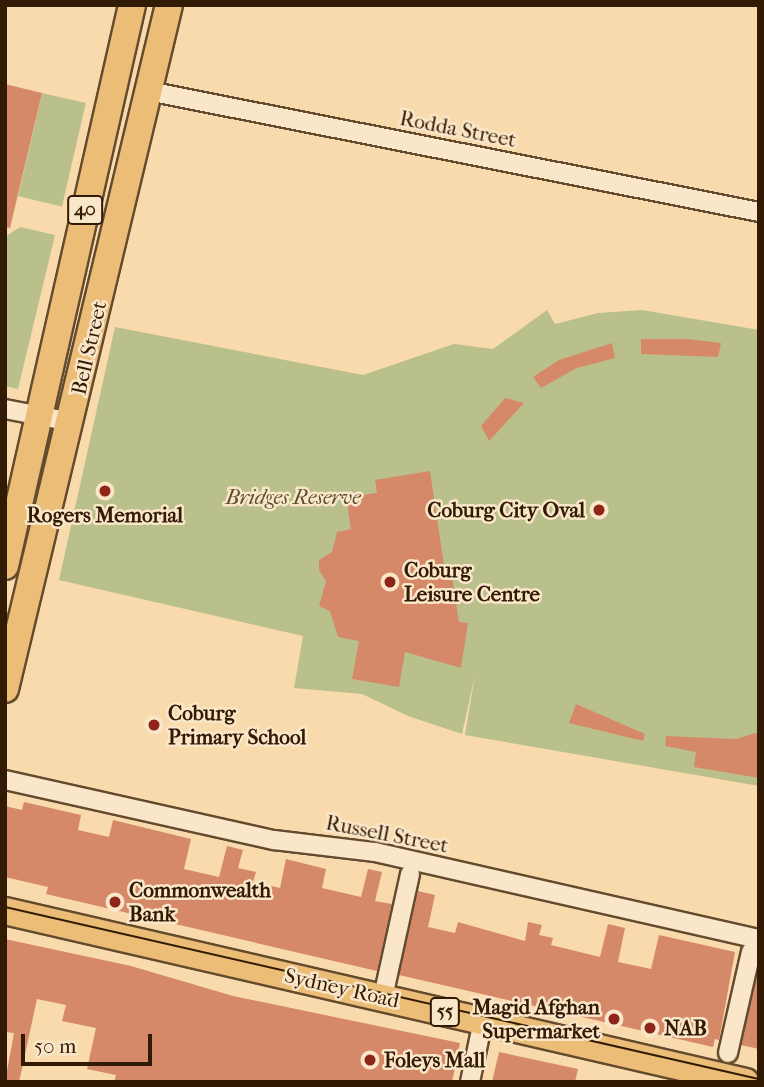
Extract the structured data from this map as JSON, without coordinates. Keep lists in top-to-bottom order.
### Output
{
  "streets": {
    "highway": [
      "40",
      "Bell Street",
      "Sydney Road",
      "55"
    ],
    "street": ["Rodda Street", "Russell Street"]
  },
  "crossings": [
    ["Rodda Street", "Bell Street"]
  ],
  "parks": ["Bridges Reserve"],
  "places": [
    "Rogers Memorial",
    "Coburg City Oval",
    "Coburg Leisure Centre",
    "Coburg Primary School",
    "Commonwealth Bank",
    "Magid Afghan Supermarket",
    "NAB",
    "Foleys Mall"
  ],
  "scale_bar": "50 m"
}
